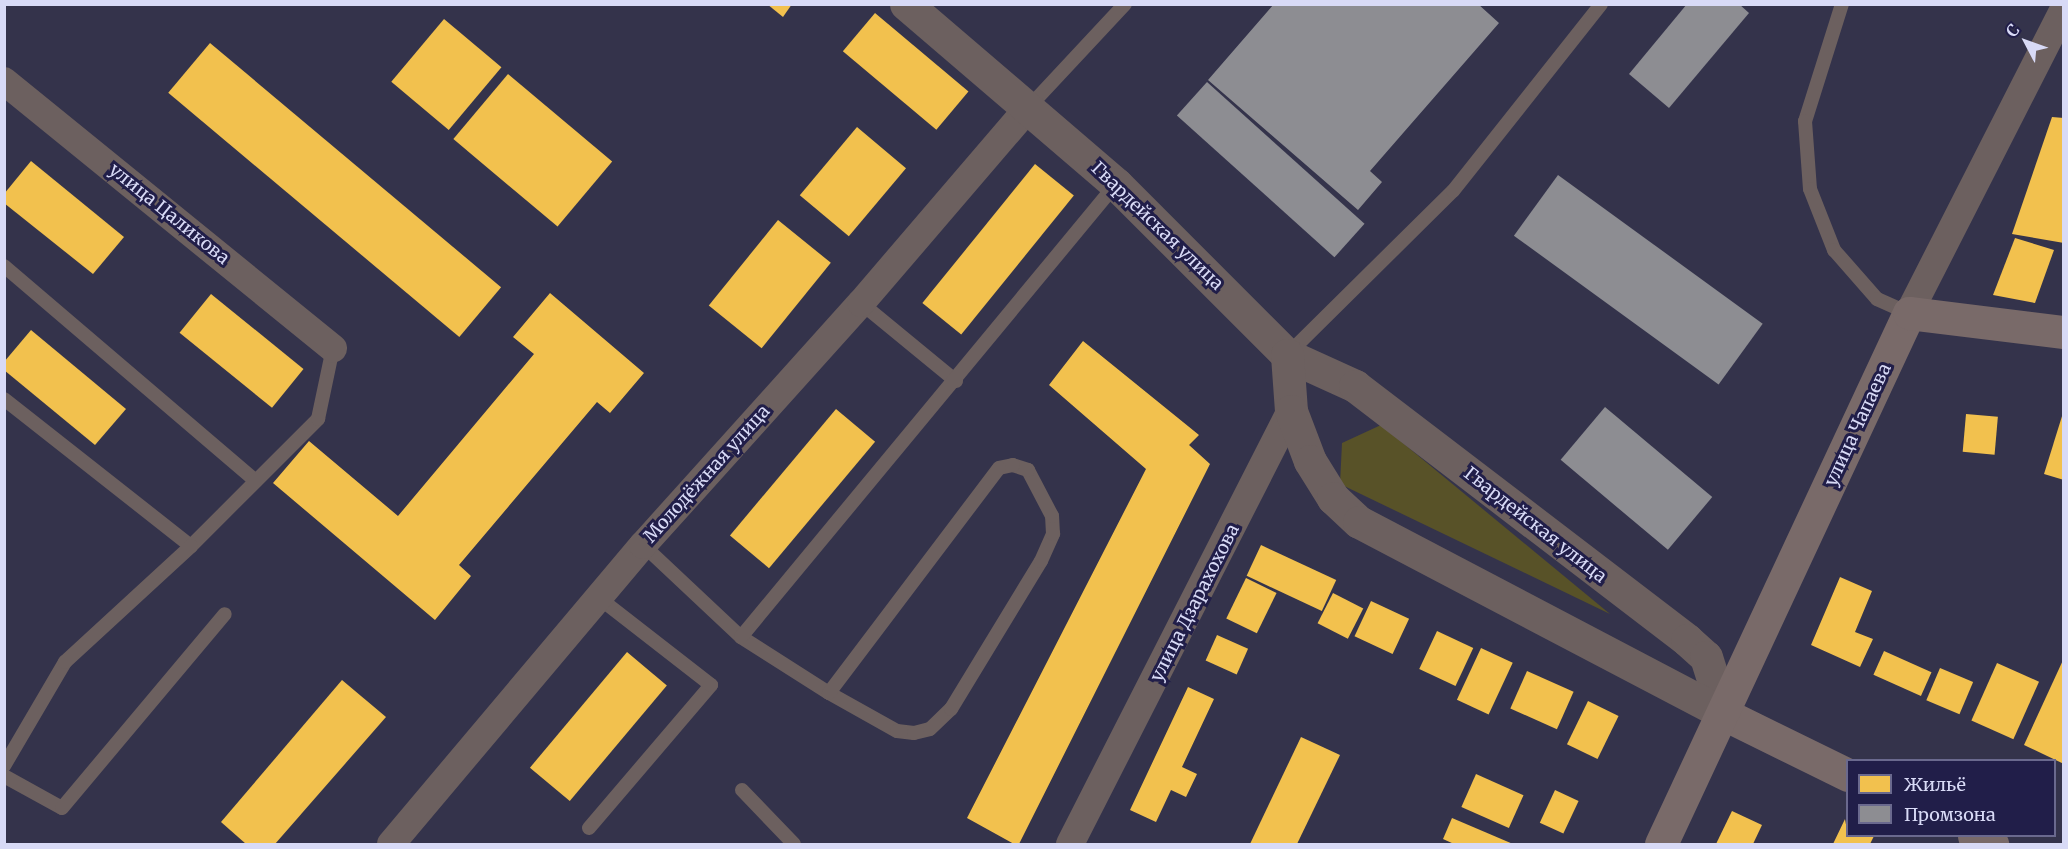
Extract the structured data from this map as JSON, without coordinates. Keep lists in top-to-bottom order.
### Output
{
  "streets": {
    "main road": ["улица Чапаева"],
    "street": [
      "улица Цаликова",
      "Гвардейская улица",
      "Молодёжная улица",
      "улица Дзарахохова"
    ]
  },
  "crossings": [
    ["Гвардейская улица", "улица Чапаева"],
    ["Гвардейская улица", "Молодёжная улица"]
  ],
  "legend": ["Жильё", "Промзона"],
  "north": "top left"
}
